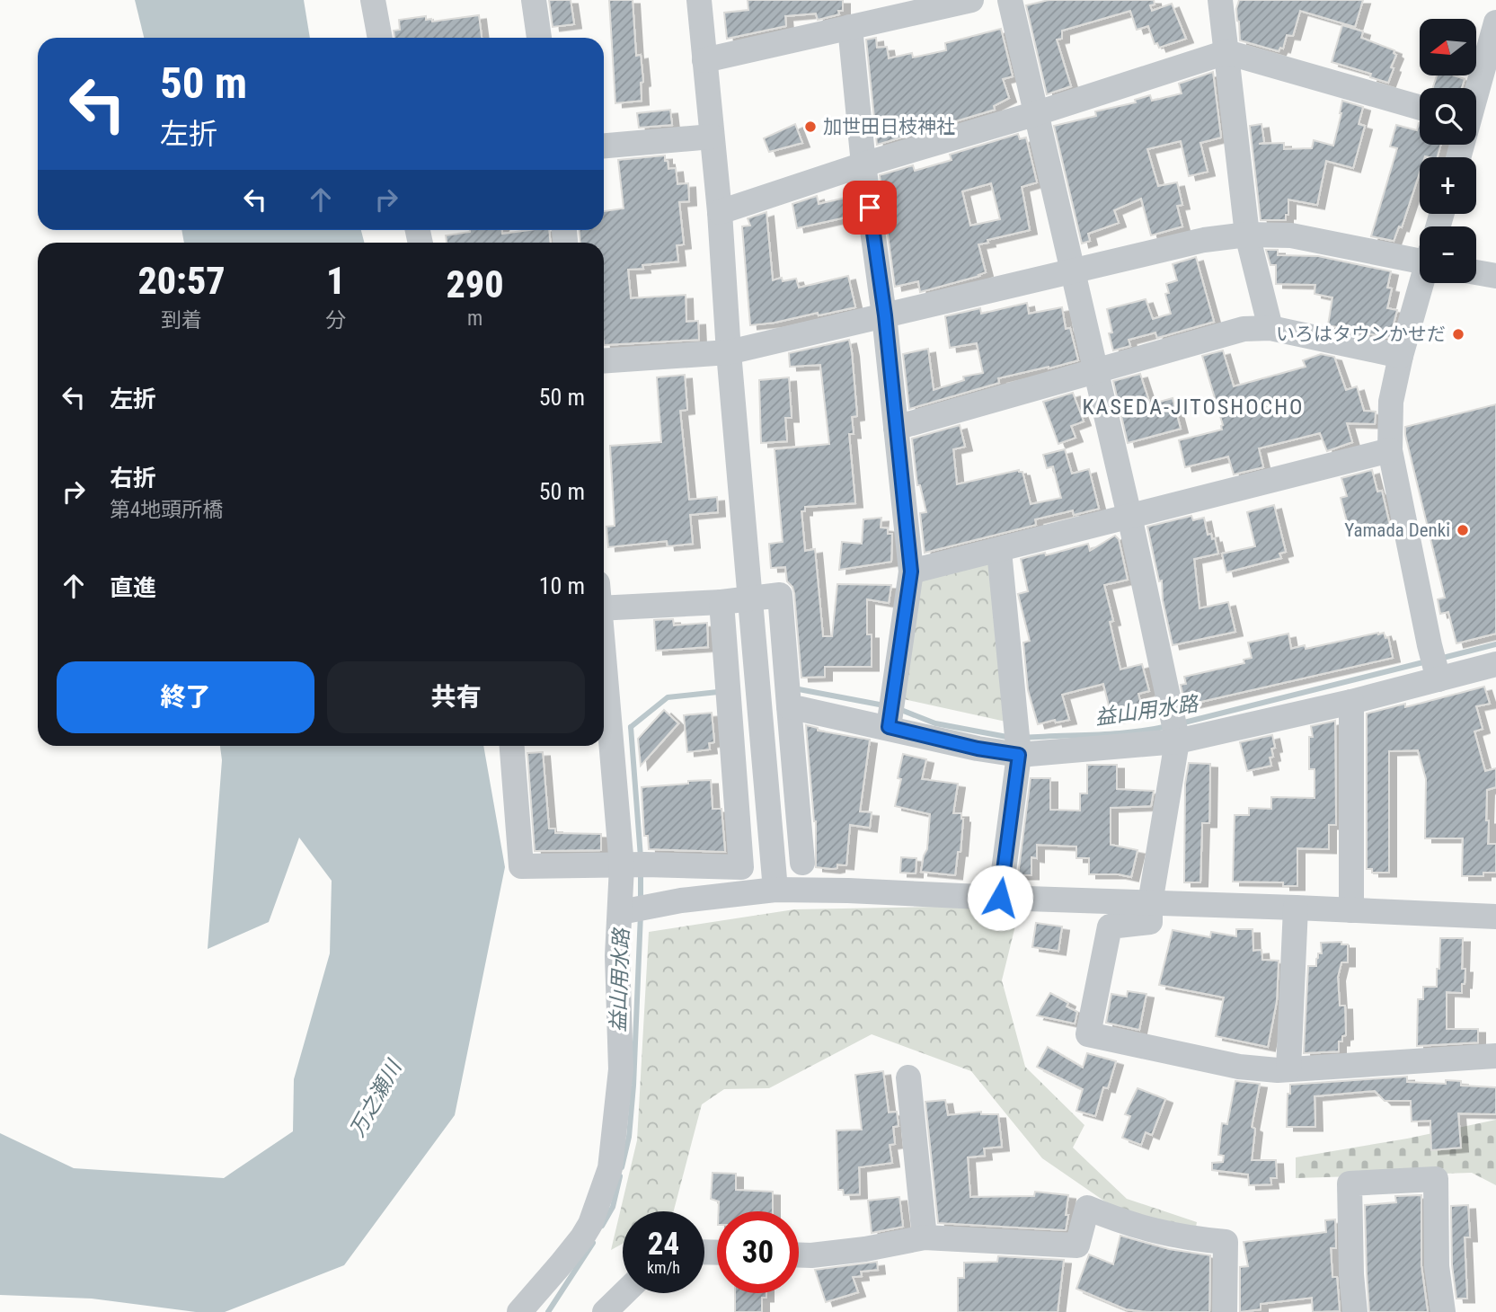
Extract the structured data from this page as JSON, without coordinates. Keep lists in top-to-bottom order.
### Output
{
  "districts": ["KASEDA-JITOSHOCHO"],
  "water": ["益山用水路", "万之瀬川"],
  "places": ["加世田日枝神社", "いろはタウンかせだ", "Yamada Denki"],
  "north": "left",
  "page": {
    "map_buttons": ["+", "−"],
    "turn": ["50 m", "左折"],
    "eta": [
      "20:57",
      "到着",
      "1",
      "分",
      "290",
      "m"
    ],
    "list": [
      {
        "name": "左折",
        "value": "50 m"
      },
      {
        "name": "右折",
        "note": "第4地頭所橋",
        "value": "50 m"
      },
      {
        "name": "直進",
        "value": "10 m"
      }
    ],
    "buttons": ["終了", "共有"],
    "speed": "24 km/h",
    "limit": "30"
  }
}
